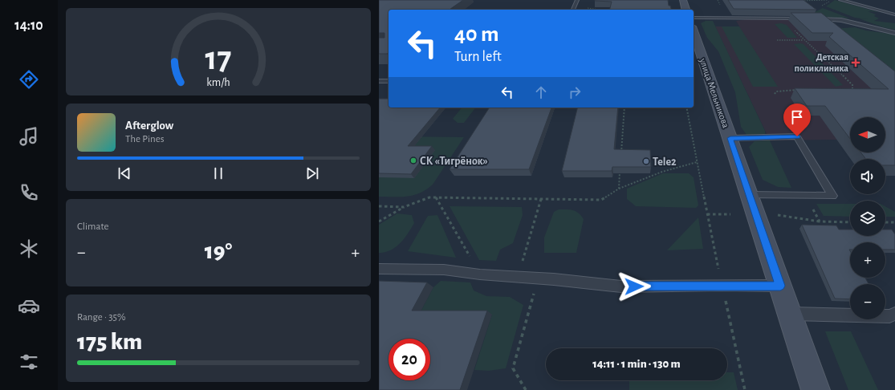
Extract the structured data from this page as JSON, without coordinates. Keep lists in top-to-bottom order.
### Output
{
  "streets": {
    "main road": ["улица Мельникова"]
  },
  "places": {
    "health": ["Детская поликлиника"],
    "other": ["СК «Тигрёнок»", "Tele2"]
  },
  "north": "left",
  "page": {
    "tabs": "14:10",
    "turn": ["40 m", "Turn left"],
    "song": ["Afterglow", "The Pines"],
    "map_buttons": ["+", "−"],
    "tile": [
      "Climate",
      ["Range · 35%", "175 km"]
    ],
    "heat": ["−", "19°", "+"],
    "limit": "20",
    "trip": "14:11 · 1 min · 130 m",
    "gauge": ["17", "km/h"]
  }
}
